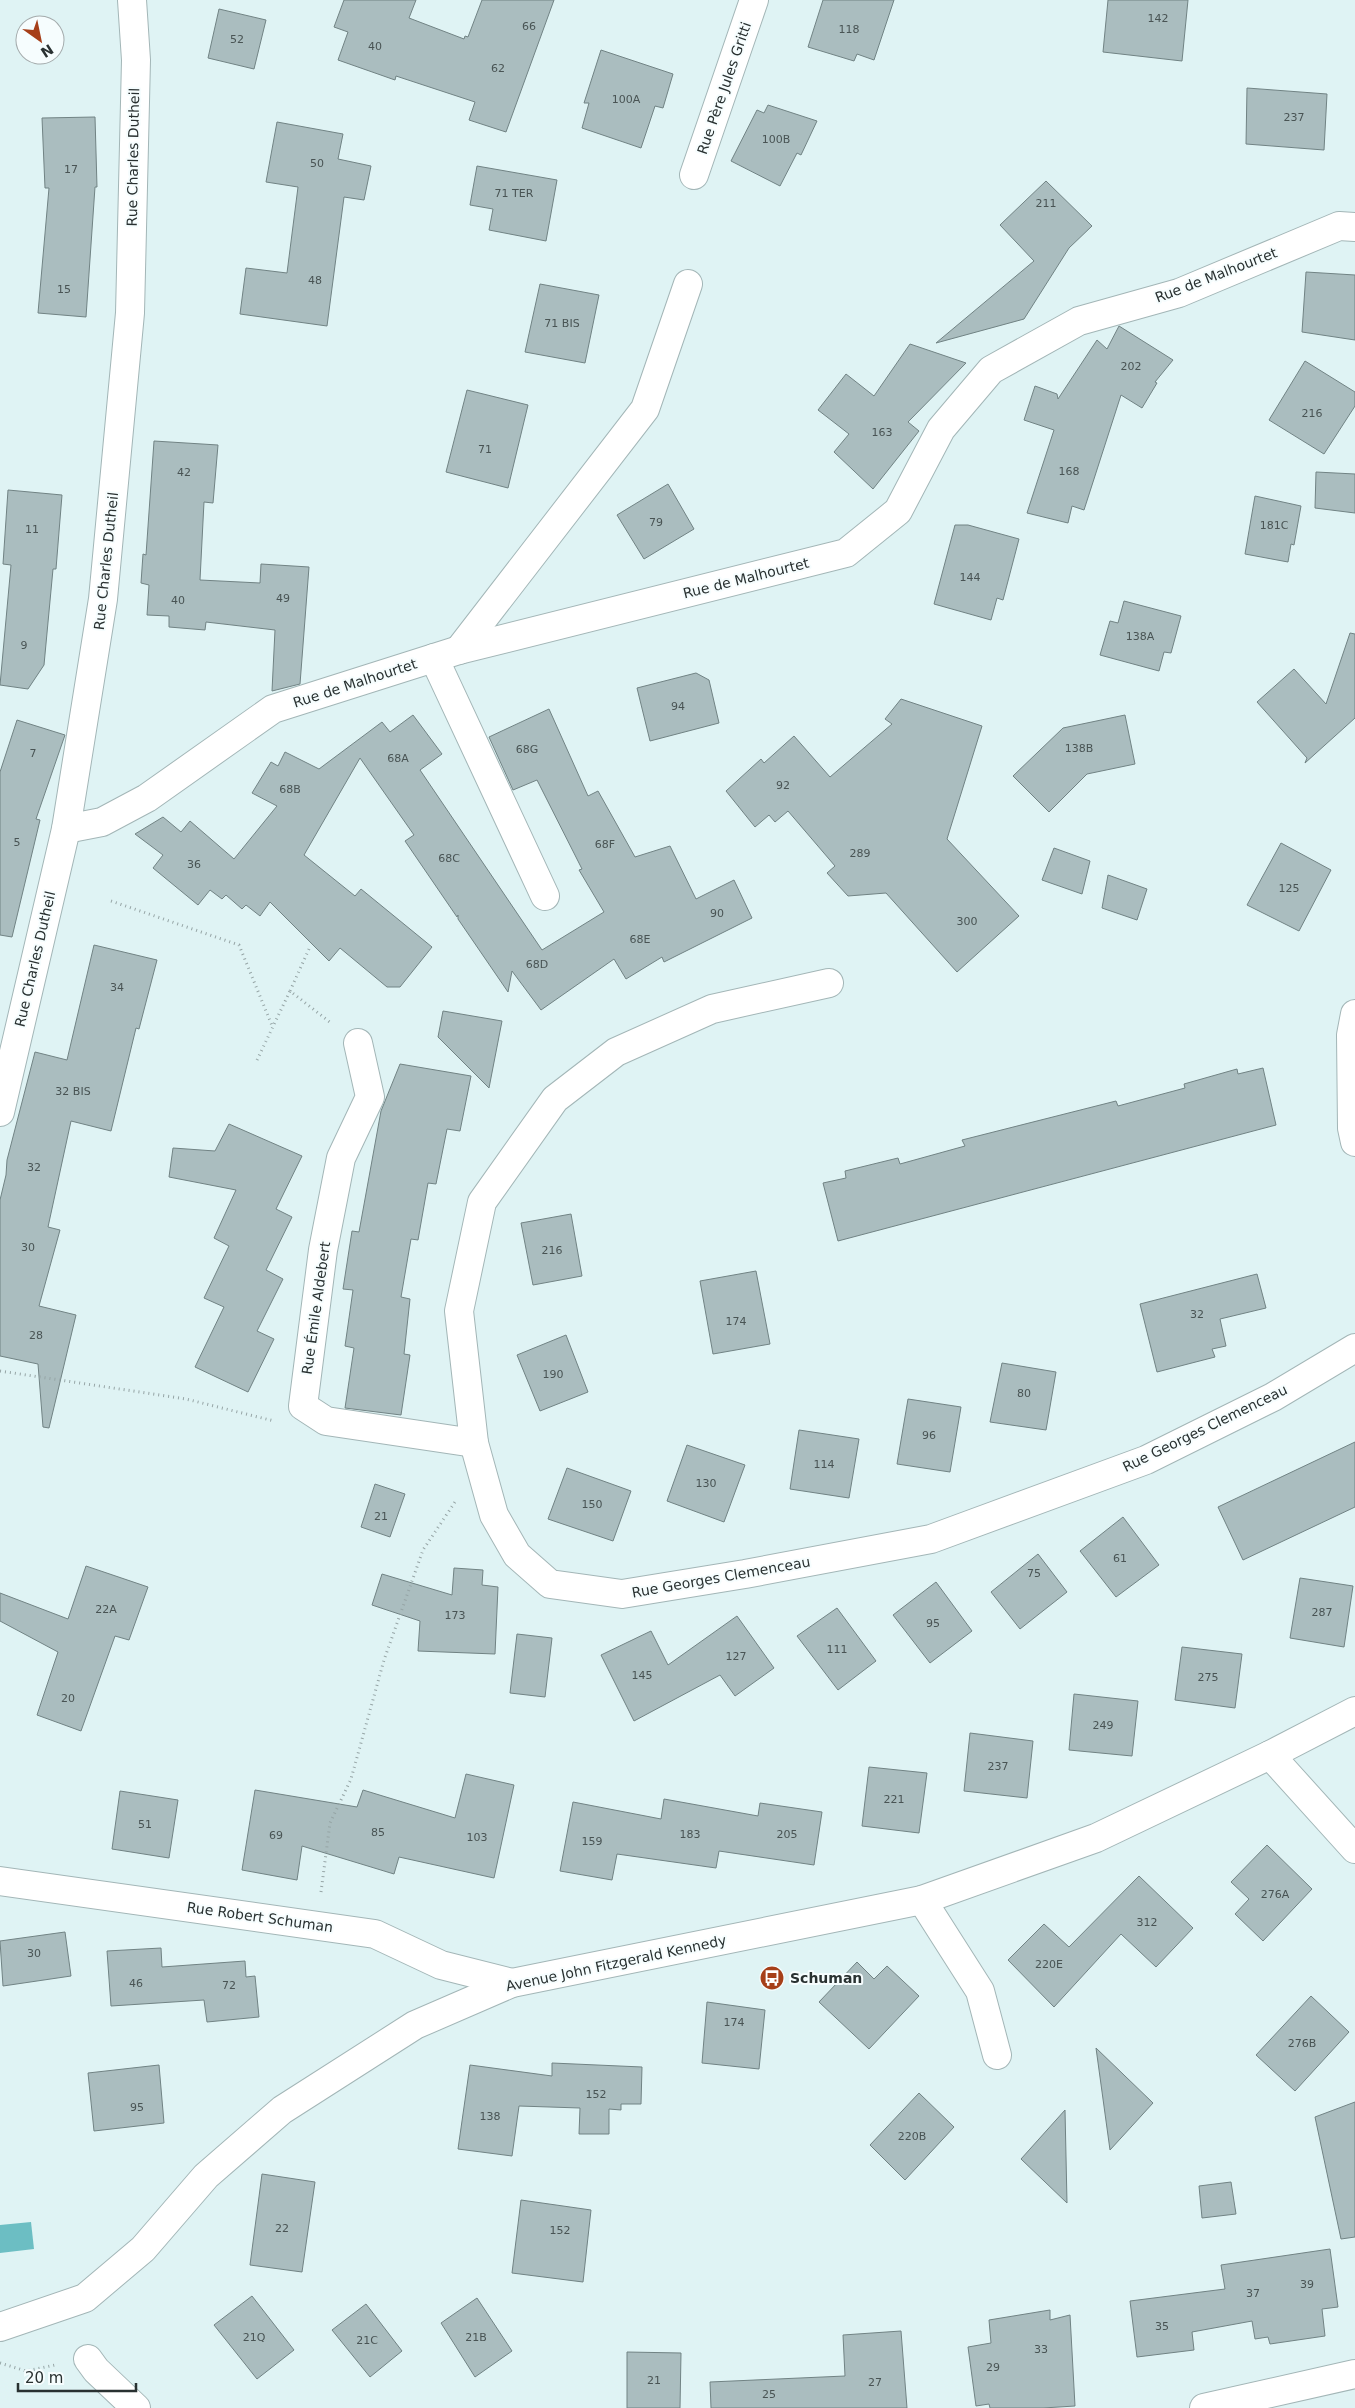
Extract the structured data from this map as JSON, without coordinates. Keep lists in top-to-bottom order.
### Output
{
  "streets": {
    "street": [
      "Rue Père Jules Gritti",
      "Rue Charles Dutheil",
      "Rue de Malhourtet",
      "Rue Émile Aldebert",
      "Rue Georges Clemenceau",
      "Rue Robert Schuman",
      "Avenue John Fitzgerald Kennedy"
    ]
  },
  "crossings": [
    ["Rue Charles Dutheil", "Rue de Malhourtet"],
    ["Rue Robert Schuman", "Avenue John Fitzgerald Kennedy"]
  ],
  "places": {
    "bus stop": ["Schuman"]
  },
  "house_numbers": [
    "142",
    "66",
    "118",
    "52",
    "40",
    "62",
    "100A",
    "237",
    "100B",
    "50",
    "17",
    "71 TER",
    "211",
    "48",
    "15",
    "71 BIS",
    "202",
    "216",
    "163",
    "71",
    "168",
    "42",
    "79",
    "181C",
    "11",
    "144",
    "49",
    "40",
    "138A",
    "9",
    "94",
    "138B",
    "68G",
    "7",
    "68A",
    "92",
    "68B",
    "5",
    "68F",
    "289",
    "68C",
    "36",
    "125",
    "90",
    "300",
    "68E",
    "68D",
    "34",
    "32 BIS",
    "32",
    "30",
    "216",
    "32",
    "174",
    "28",
    "190",
    "80",
    "96",
    "114",
    "130",
    "150",
    "21",
    "61",
    "75",
    "22A",
    "287",
    "173",
    "95",
    "111",
    "127",
    "145",
    "275",
    "20",
    "249",
    "237",
    "221",
    "51",
    "85",
    "183",
    "205",
    "69",
    "103",
    "159",
    "276A",
    "312",
    "30",
    "220E",
    "46",
    "72",
    "174",
    "276B",
    "152",
    "95",
    "138",
    "220B",
    "22",
    "152",
    "39",
    "37",
    "35",
    "21Q",
    "21B",
    "21C",
    "33",
    "29",
    "21",
    "27",
    "25"
  ],
  "scale_bar": "20 m",
  "north": "bottom right"
}
